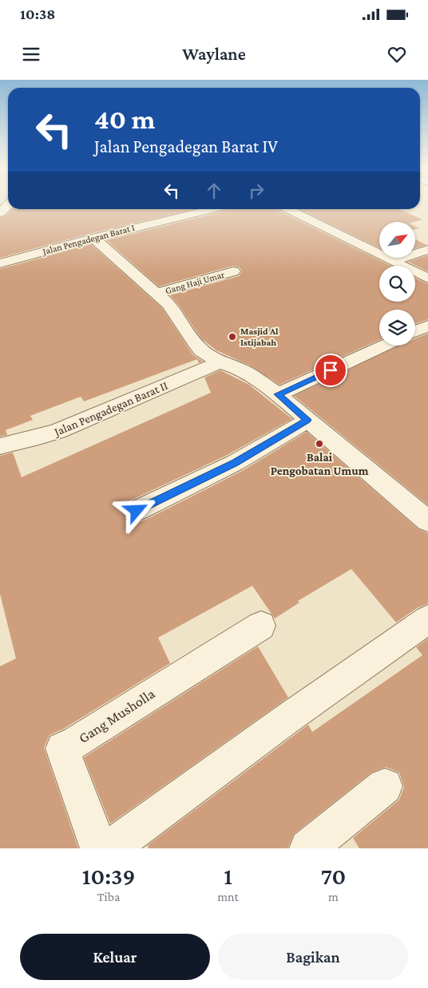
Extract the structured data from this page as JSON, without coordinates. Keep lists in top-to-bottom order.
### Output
{
  "streets": {
    "street": [
      "Jalan Pengadegan Barat I",
      "Gang Haji Umar",
      "Jalan Pengadegan Barat II",
      "Gang Musholla"
    ]
  },
  "places": ["Masjid Al Istijabah", "Balai Pengobatan Umum"],
  "north": "top right",
  "page": {
    "status": "10:38",
    "header": "Waylane",
    "turn": ["40 m", "Jalan Pengadegan Barat IV"],
    "eta": [
      "10:39",
      "Tiba",
      "1",
      "mnt",
      "70",
      "m"
    ],
    "buttons": ["Keluar", "Bagikan"]
  }
}
